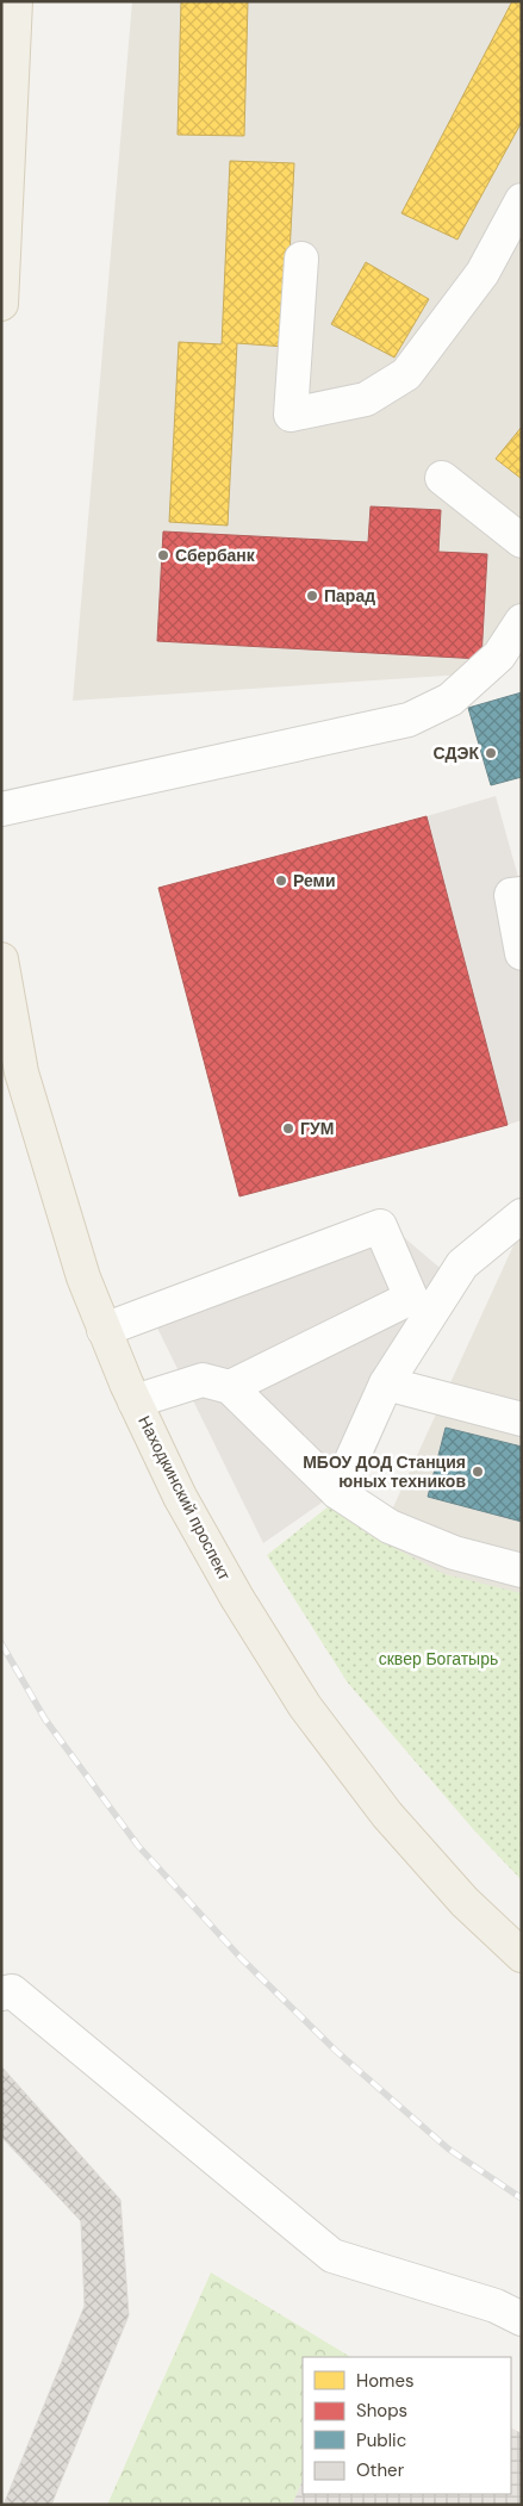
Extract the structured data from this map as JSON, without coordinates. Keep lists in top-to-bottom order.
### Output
{
  "streets": {
    "main road": ["Находкинский проспект"]
  },
  "parks": ["сквер Богатырь"],
  "places": [
    "Сбербанк",
    "Парад",
    "СДЭК",
    "Реми",
    "ГУМ",
    "МБОУ ДОД Станция юных техников"
  ],
  "legend": [
    "Homes",
    "Shops",
    "Public",
    "Other"
  ]
}
